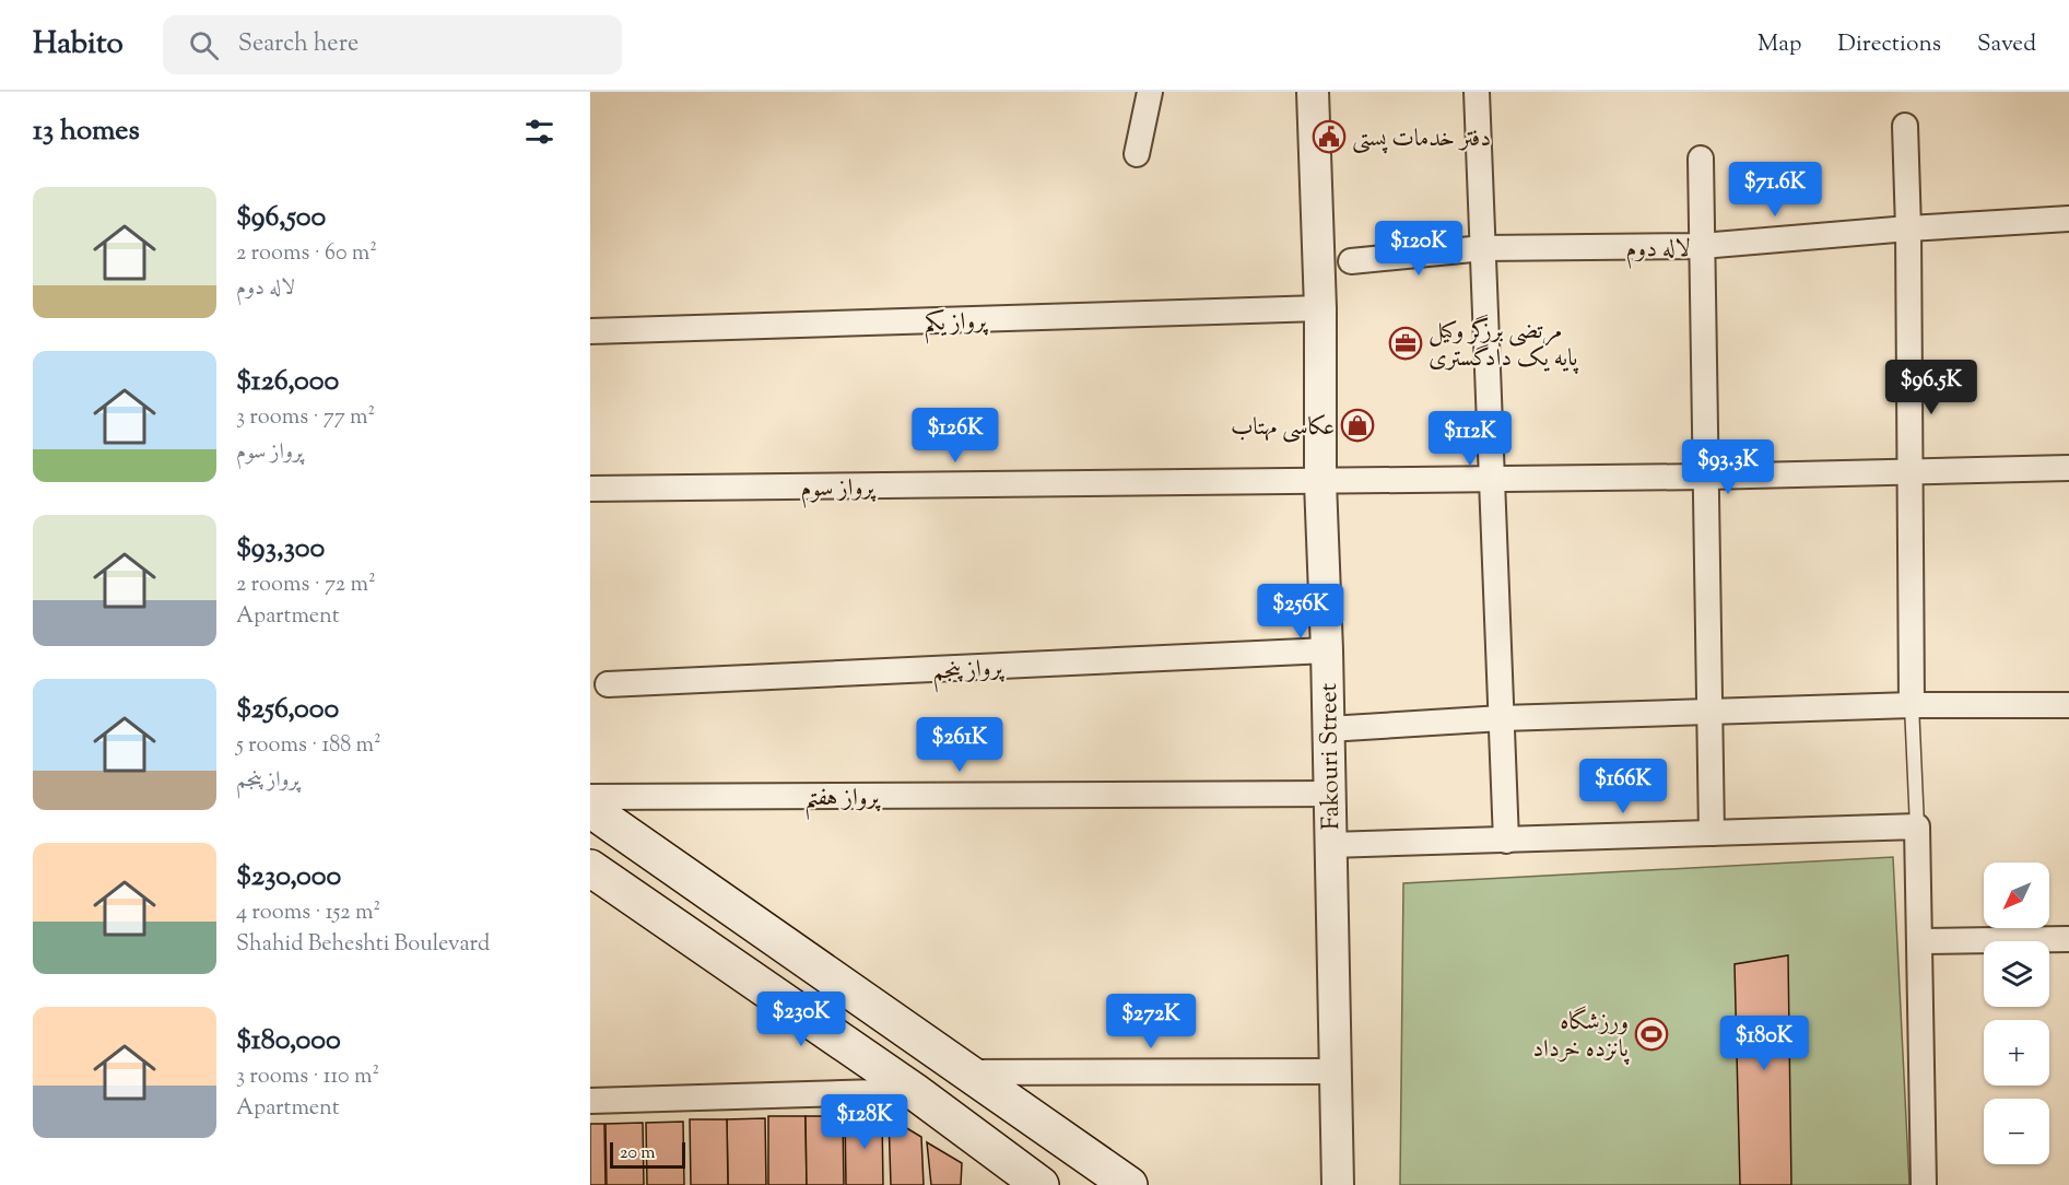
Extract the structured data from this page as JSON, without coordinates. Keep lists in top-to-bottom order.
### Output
{
  "streets": {
    "street": [
      "لاله دوم",
      "پرواز یکم",
      "پرواز سوم",
      "پرواز پنجم",
      "Fakouri Street",
      "پرواز هفتم"
    ]
  },
  "crossings": [
    ["پرواز یکم", "Fakouri Street"],
    ["پرواز سوم", "Fakouri Street"],
    ["پرواز پنجم", "Fakouri Street"],
    ["Fakouri Street", "پرواز هفتم"]
  ],
  "places": {
    "public building": ["دفتر خدمات پستی"],
    "office": ["مرتضی برزگر وکیل پایه یک دادگستری"],
    "shop": ["عکاسی مهتاب"],
    "sports": ["ورزشگاه پانزده خرداد"]
  },
  "scale_bar": "20 m",
  "north": "bottom left",
  "page": {
    "header": "Habito",
    "search": "Search here",
    "nav": ["Map", "Directions", "Saved"],
    "heading": "13 homes",
    "price": [
      "$71.6K",
      "$120K",
      "$96.5K",
      "$126K",
      "$112K",
      "$93.3K",
      "$256K",
      "$261K",
      "$166K",
      "$230K",
      "$272K",
      "$180K",
      "$128K"
    ],
    "list": [
      {
        "name": "$96,500",
        "note": "2 rooms · 60 m² · لاله دوم"
      },
      {
        "name": "$126,000",
        "note": "3 rooms · 77 m² · پرواز سوم"
      },
      {
        "name": "$93,300",
        "note": "2 rooms · 72 m² · Apartment"
      },
      {
        "name": "$256,000",
        "note": "5 rooms · 188 m² · پرواز پنجم"
      },
      {
        "name": "$230,000",
        "note": "4 rooms · 152 m² · Shahid Beheshti Boulevard"
      },
      {
        "name": "$180,000",
        "note": "3 rooms · 110 m² · Apartment"
      }
    ],
    "map_buttons": ["+", "−"],
    "scale": "20 m"
  }
}
